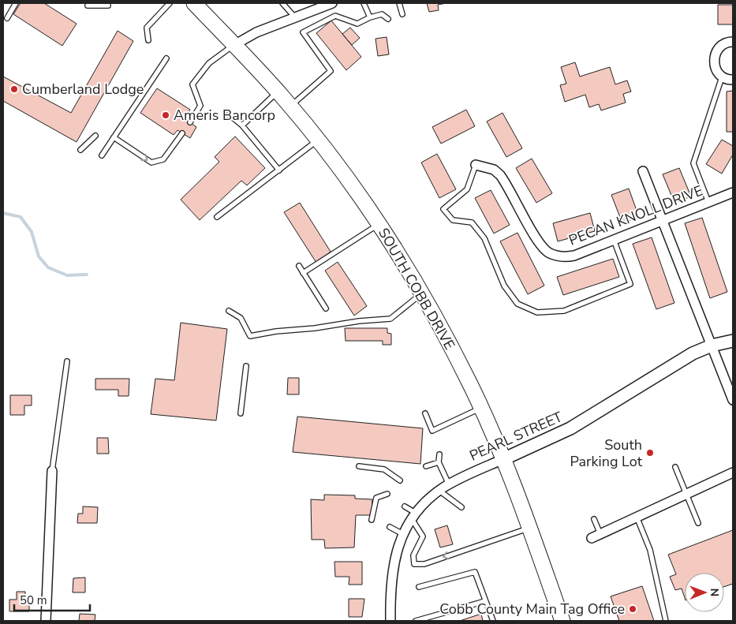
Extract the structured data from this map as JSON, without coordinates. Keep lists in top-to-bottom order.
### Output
{
  "streets": {
    "main road": ["SOUTH COBB DRIVE"],
    "street": ["PECAN KNOLL DRIVE", "PEARL STREET"]
  },
  "crossings": [
    ["SOUTH COBB DRIVE", "PEARL STREET"]
  ],
  "places": [
    "Cumberland Lodge",
    "Ameris Bancorp",
    "South Parking Lot",
    "Cobb County Main Tag Office"
  ],
  "scale_bar": "50 m",
  "north": "right"
}
